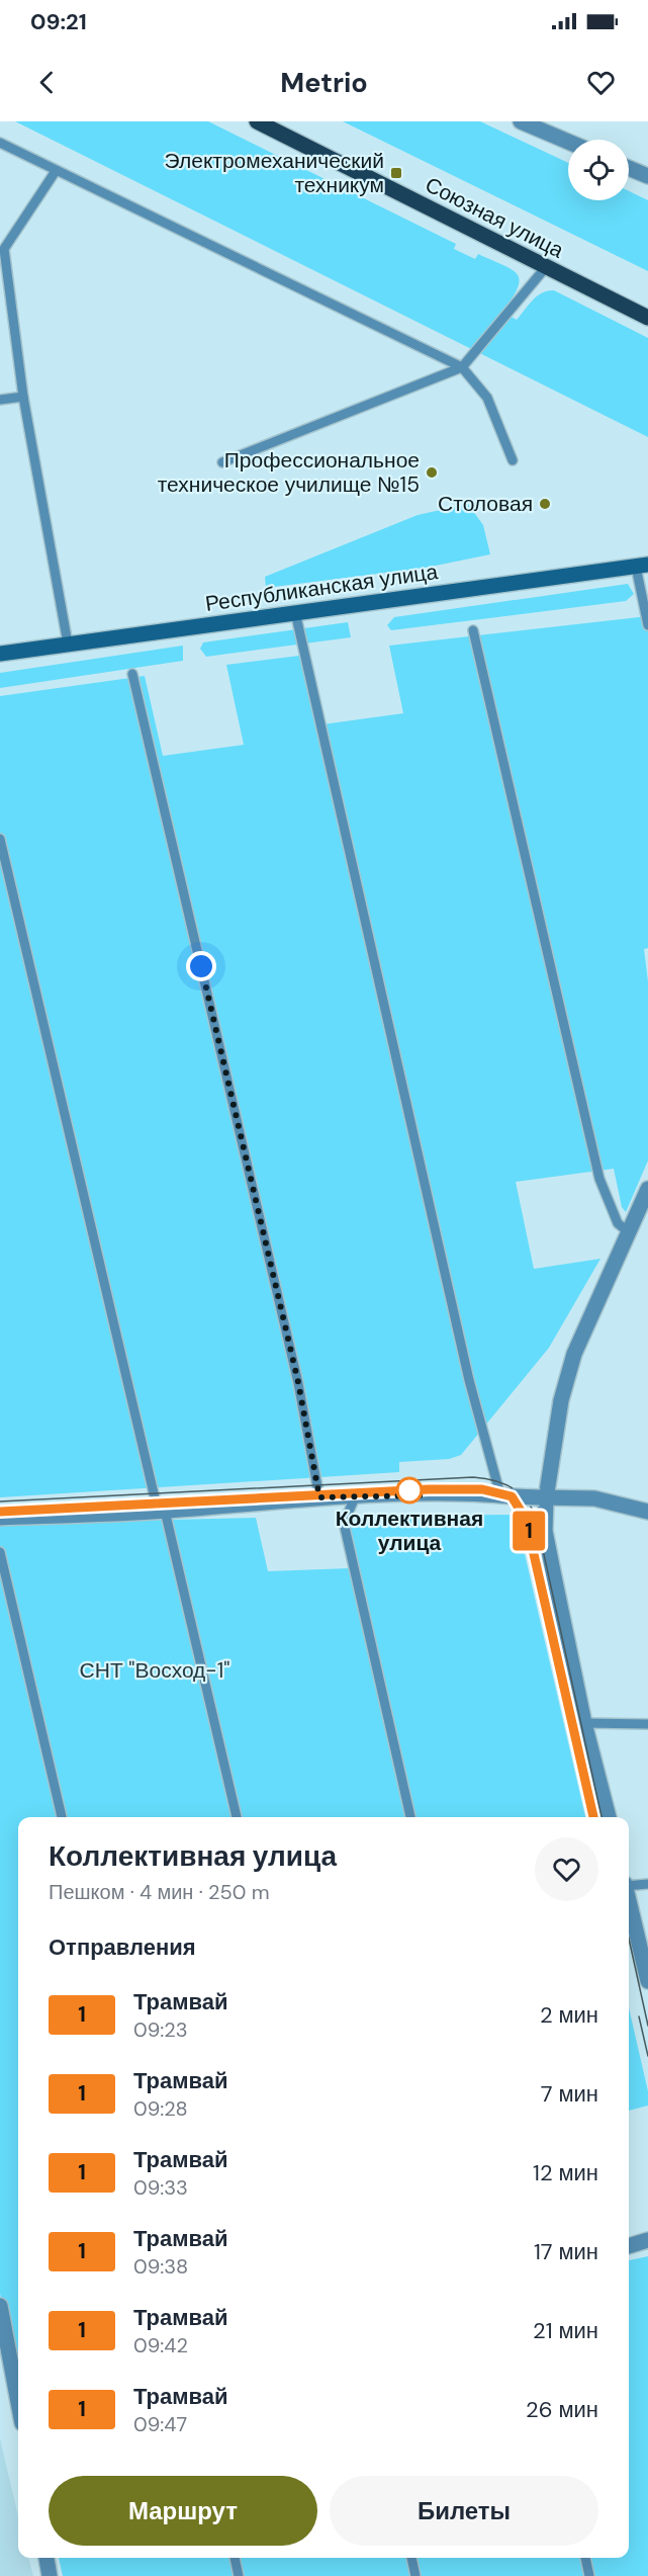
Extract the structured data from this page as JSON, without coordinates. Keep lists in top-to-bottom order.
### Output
{
  "streets": {
    "main road": ["Союзная улица", "Республиканская улица"]
  },
  "parks": ["СНТ \"Восход-1\""],
  "places": {
    "transit": ["Электромеханический техникум"],
    "other": ["Профессиональное техническое училище №15", "Столовая", "Коллективная улица"]
  },
  "lines": ["tram line 1"],
  "page": {
    "status": "09:21",
    "header": "Metrio",
    "on_map": "1",
    "heading": [
      ["Коллективная улица", "Пешком · 4 мин · 250 m"],
      "Отправления"
    ],
    "list": [
      {
        "mark": "1",
        "name": "Трамвай",
        "note": "09:23",
        "value": "2 мин"
      },
      {
        "mark": "1",
        "name": "Трамвай",
        "note": "09:28",
        "value": "7 мин"
      },
      {
        "mark": "1",
        "name": "Трамвай",
        "note": "09:33",
        "value": "12 мин"
      },
      {
        "mark": "1",
        "name": "Трамвай",
        "note": "09:38",
        "value": "17 мин"
      },
      {
        "mark": "1",
        "name": "Трамвай",
        "note": "09:42",
        "value": "21 мин"
      },
      {
        "mark": "1",
        "name": "Трамвай",
        "note": "09:47",
        "value": "26 мин"
      }
    ],
    "buttons": ["Маршрут", "Билеты"]
  }
}
